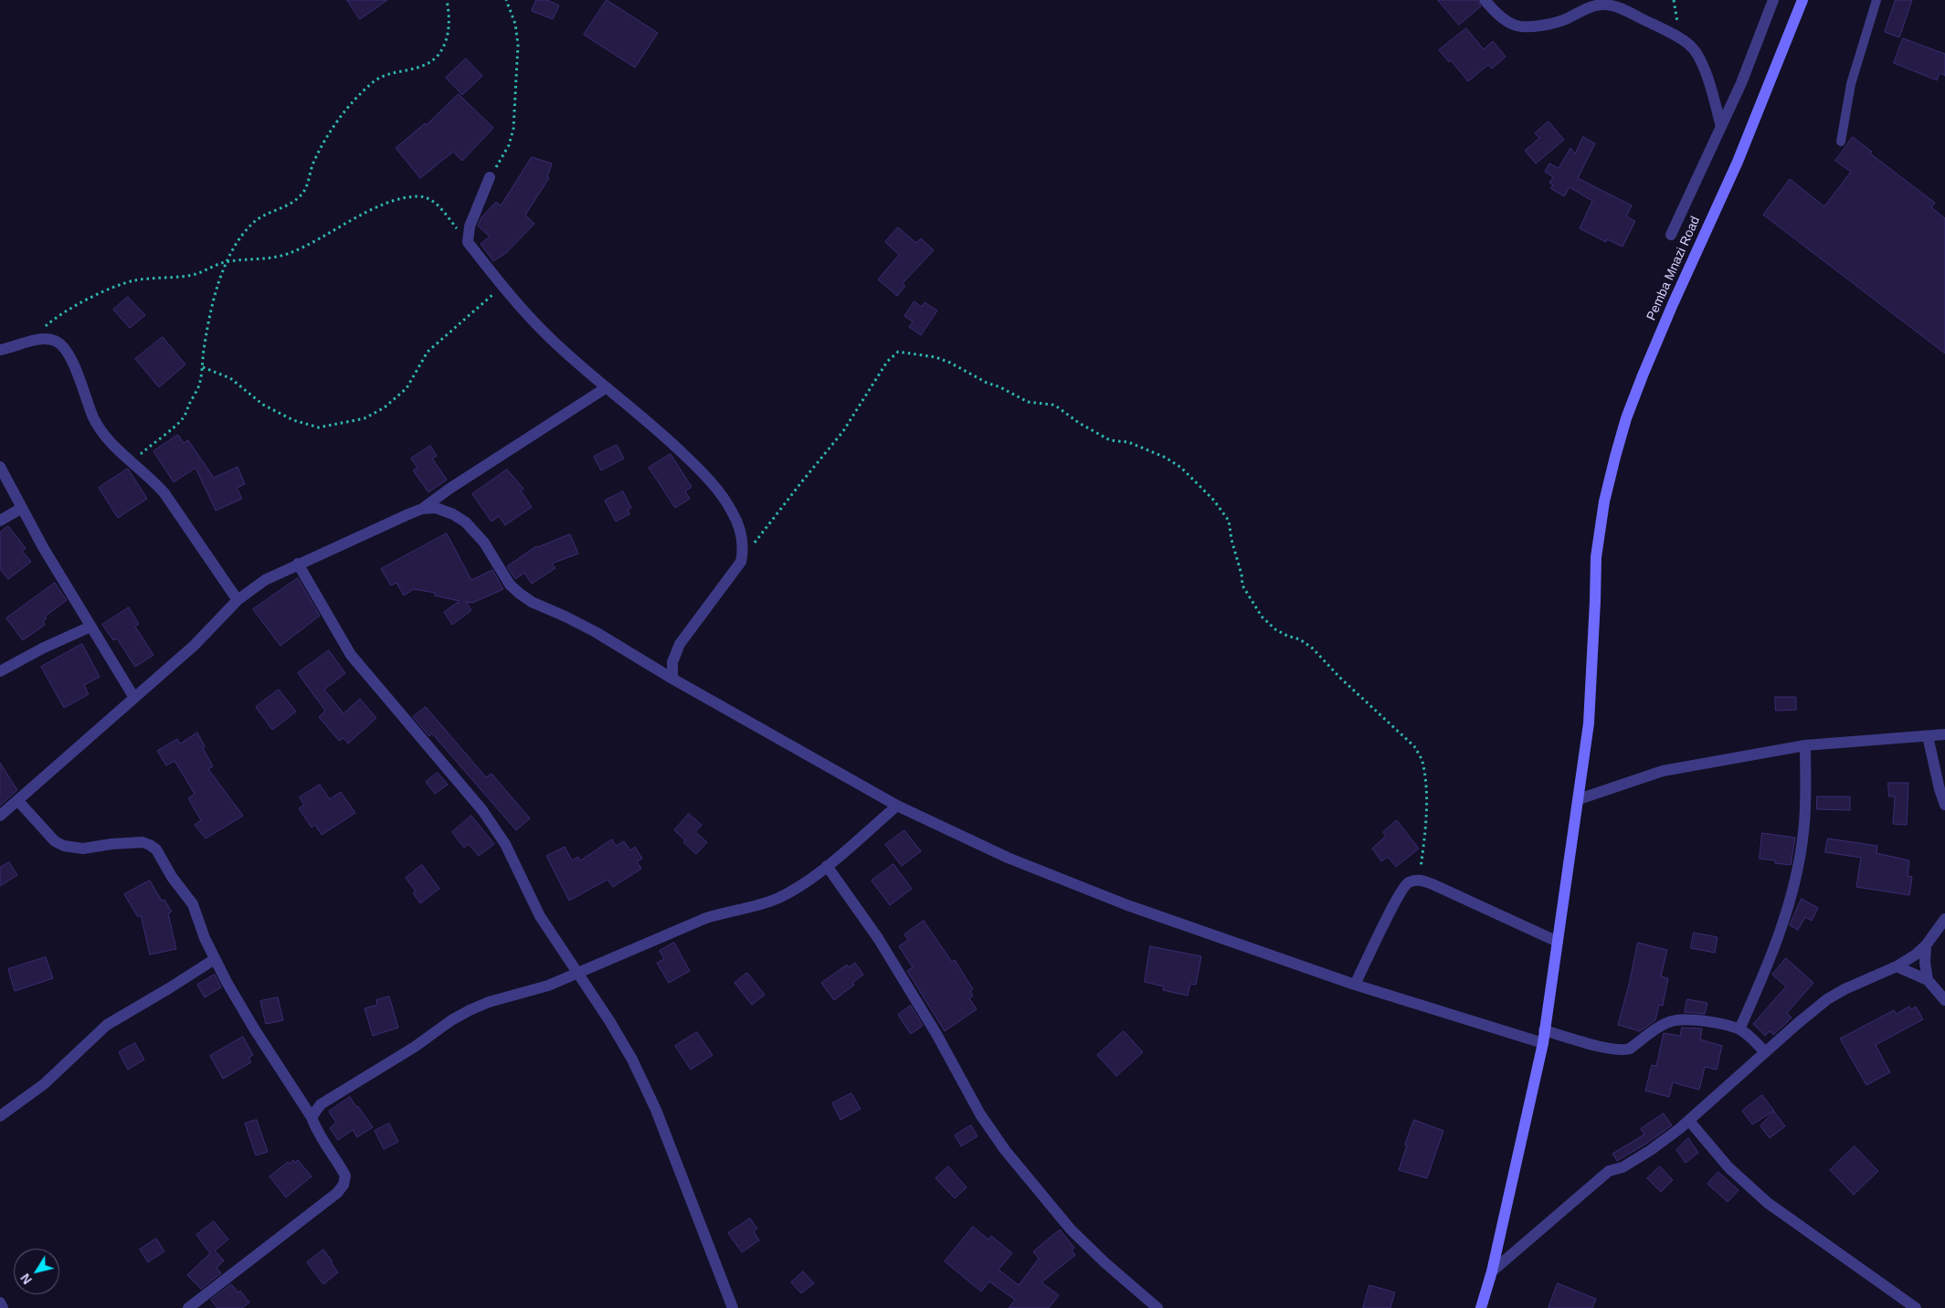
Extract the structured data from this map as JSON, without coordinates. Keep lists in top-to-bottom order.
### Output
{
  "streets": {
    "main road": ["Pemba Mnazi Road"]
  },
  "north": "bottom left"
}
